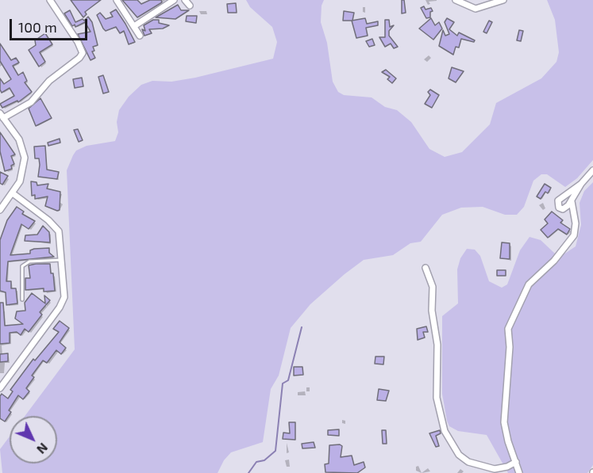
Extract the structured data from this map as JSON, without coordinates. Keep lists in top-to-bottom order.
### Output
{
  "scale_bar": "100 m",
  "north": "bottom right"
}
